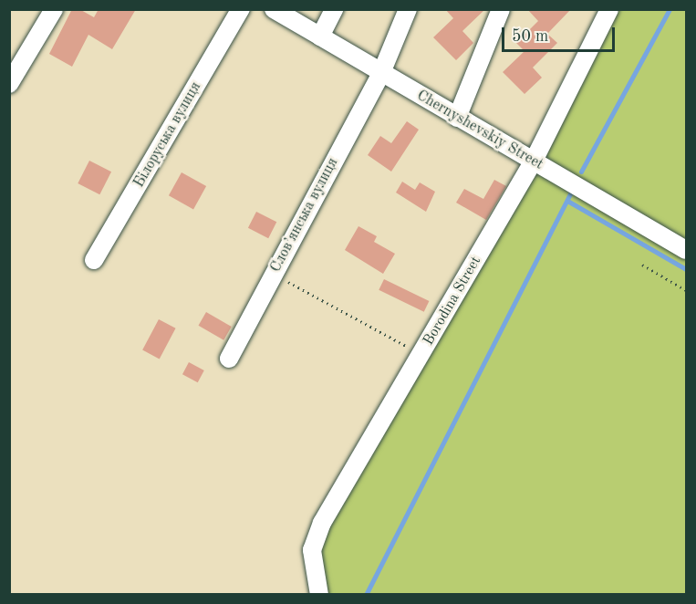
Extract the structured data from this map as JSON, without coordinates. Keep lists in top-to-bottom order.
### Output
{
  "streets": {
    "street": [
      "Chernyshevskiy Street",
      "Білоруська вулиця",
      "Слов’янська вулиця",
      "Borodina Street"
    ]
  },
  "crossings": [
    ["Chernyshevskiy Street", "Слов’янська вулиця"],
    ["Chernyshevskiy Street", "Borodina Street"]
  ],
  "scale_bar": "50 m"
}
